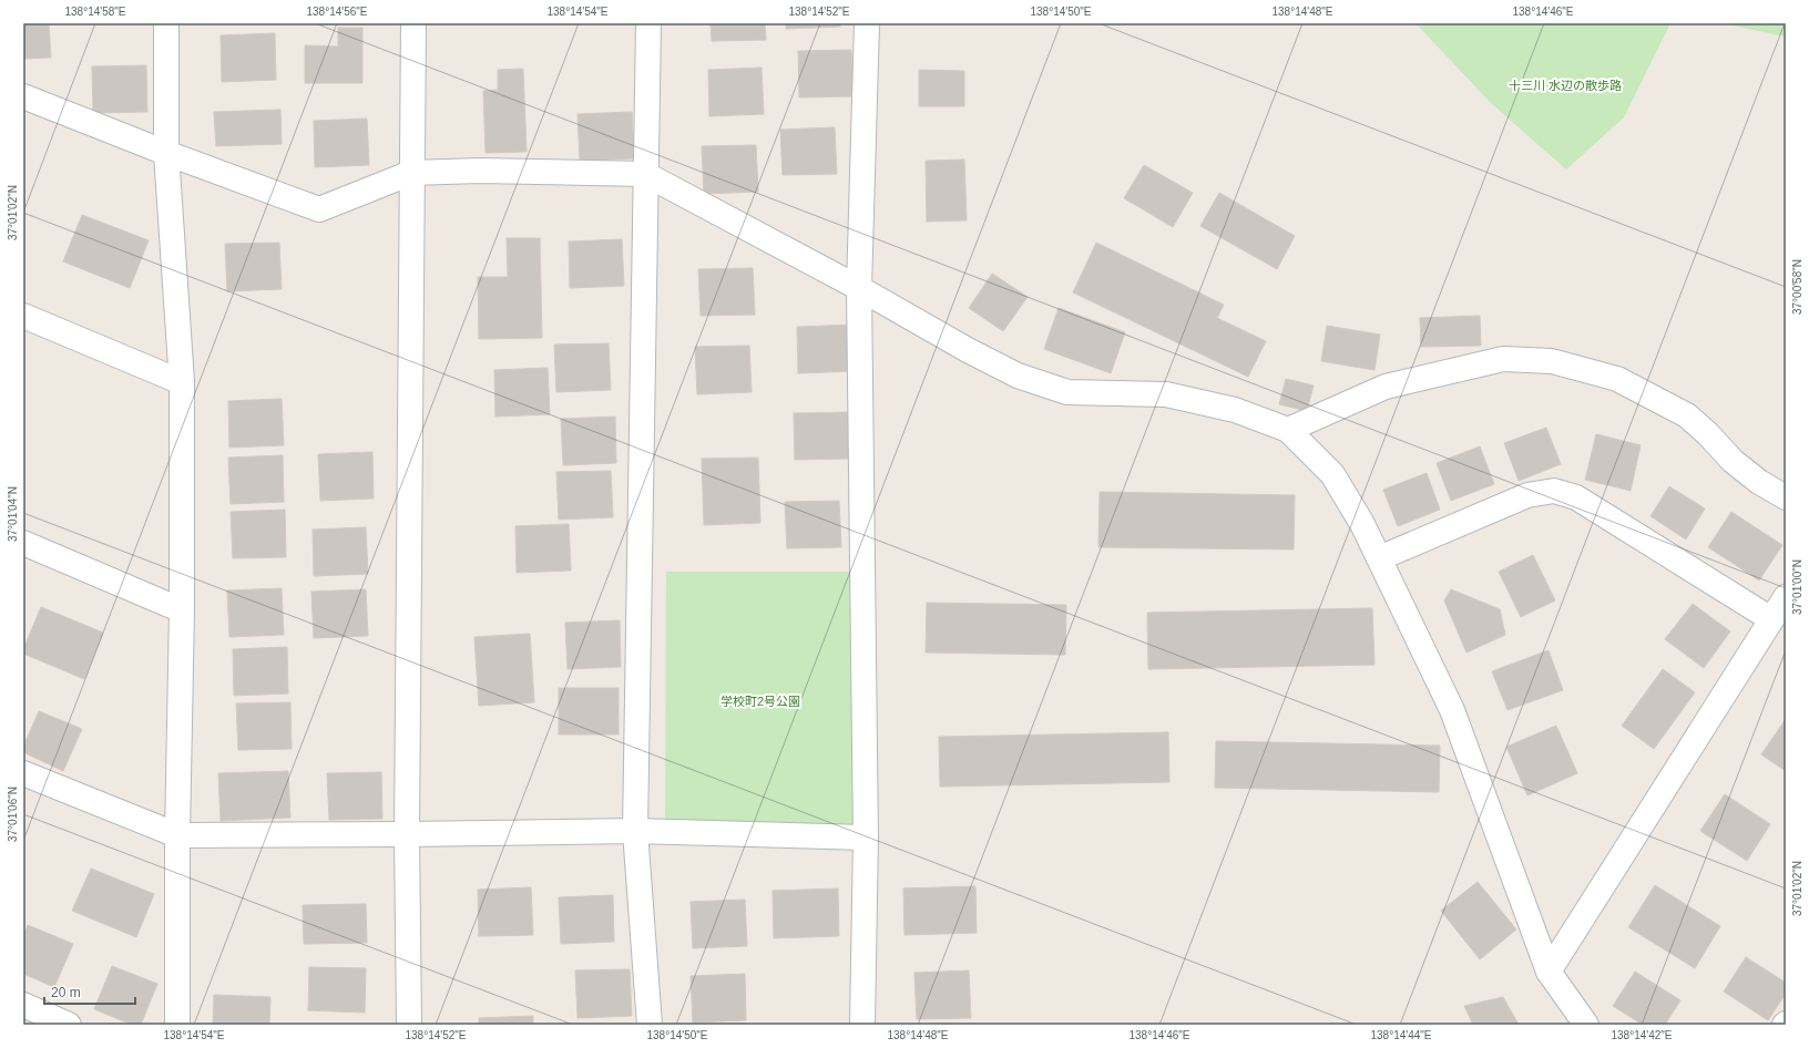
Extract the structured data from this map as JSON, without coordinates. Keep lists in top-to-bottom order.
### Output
{
  "parks": ["十三川 水辺の散歩路", "学校町2号公園"],
  "scale_bar": "20 m",
  "coordinates": [
    "138°14'58\"E",
    "138°14'56\"E",
    "138°14'54\"E",
    "138°14'52\"E",
    "138°14'50\"E",
    "138°14'48\"E",
    "138°14'46\"E",
    "37°01'02\"N",
    "37°00'58\"N",
    "37°01'04\"N",
    "37°01'00\"N",
    "37°01'06\"N",
    "138°14'44\"E",
    "138°14'42\"E"
  ]
}
